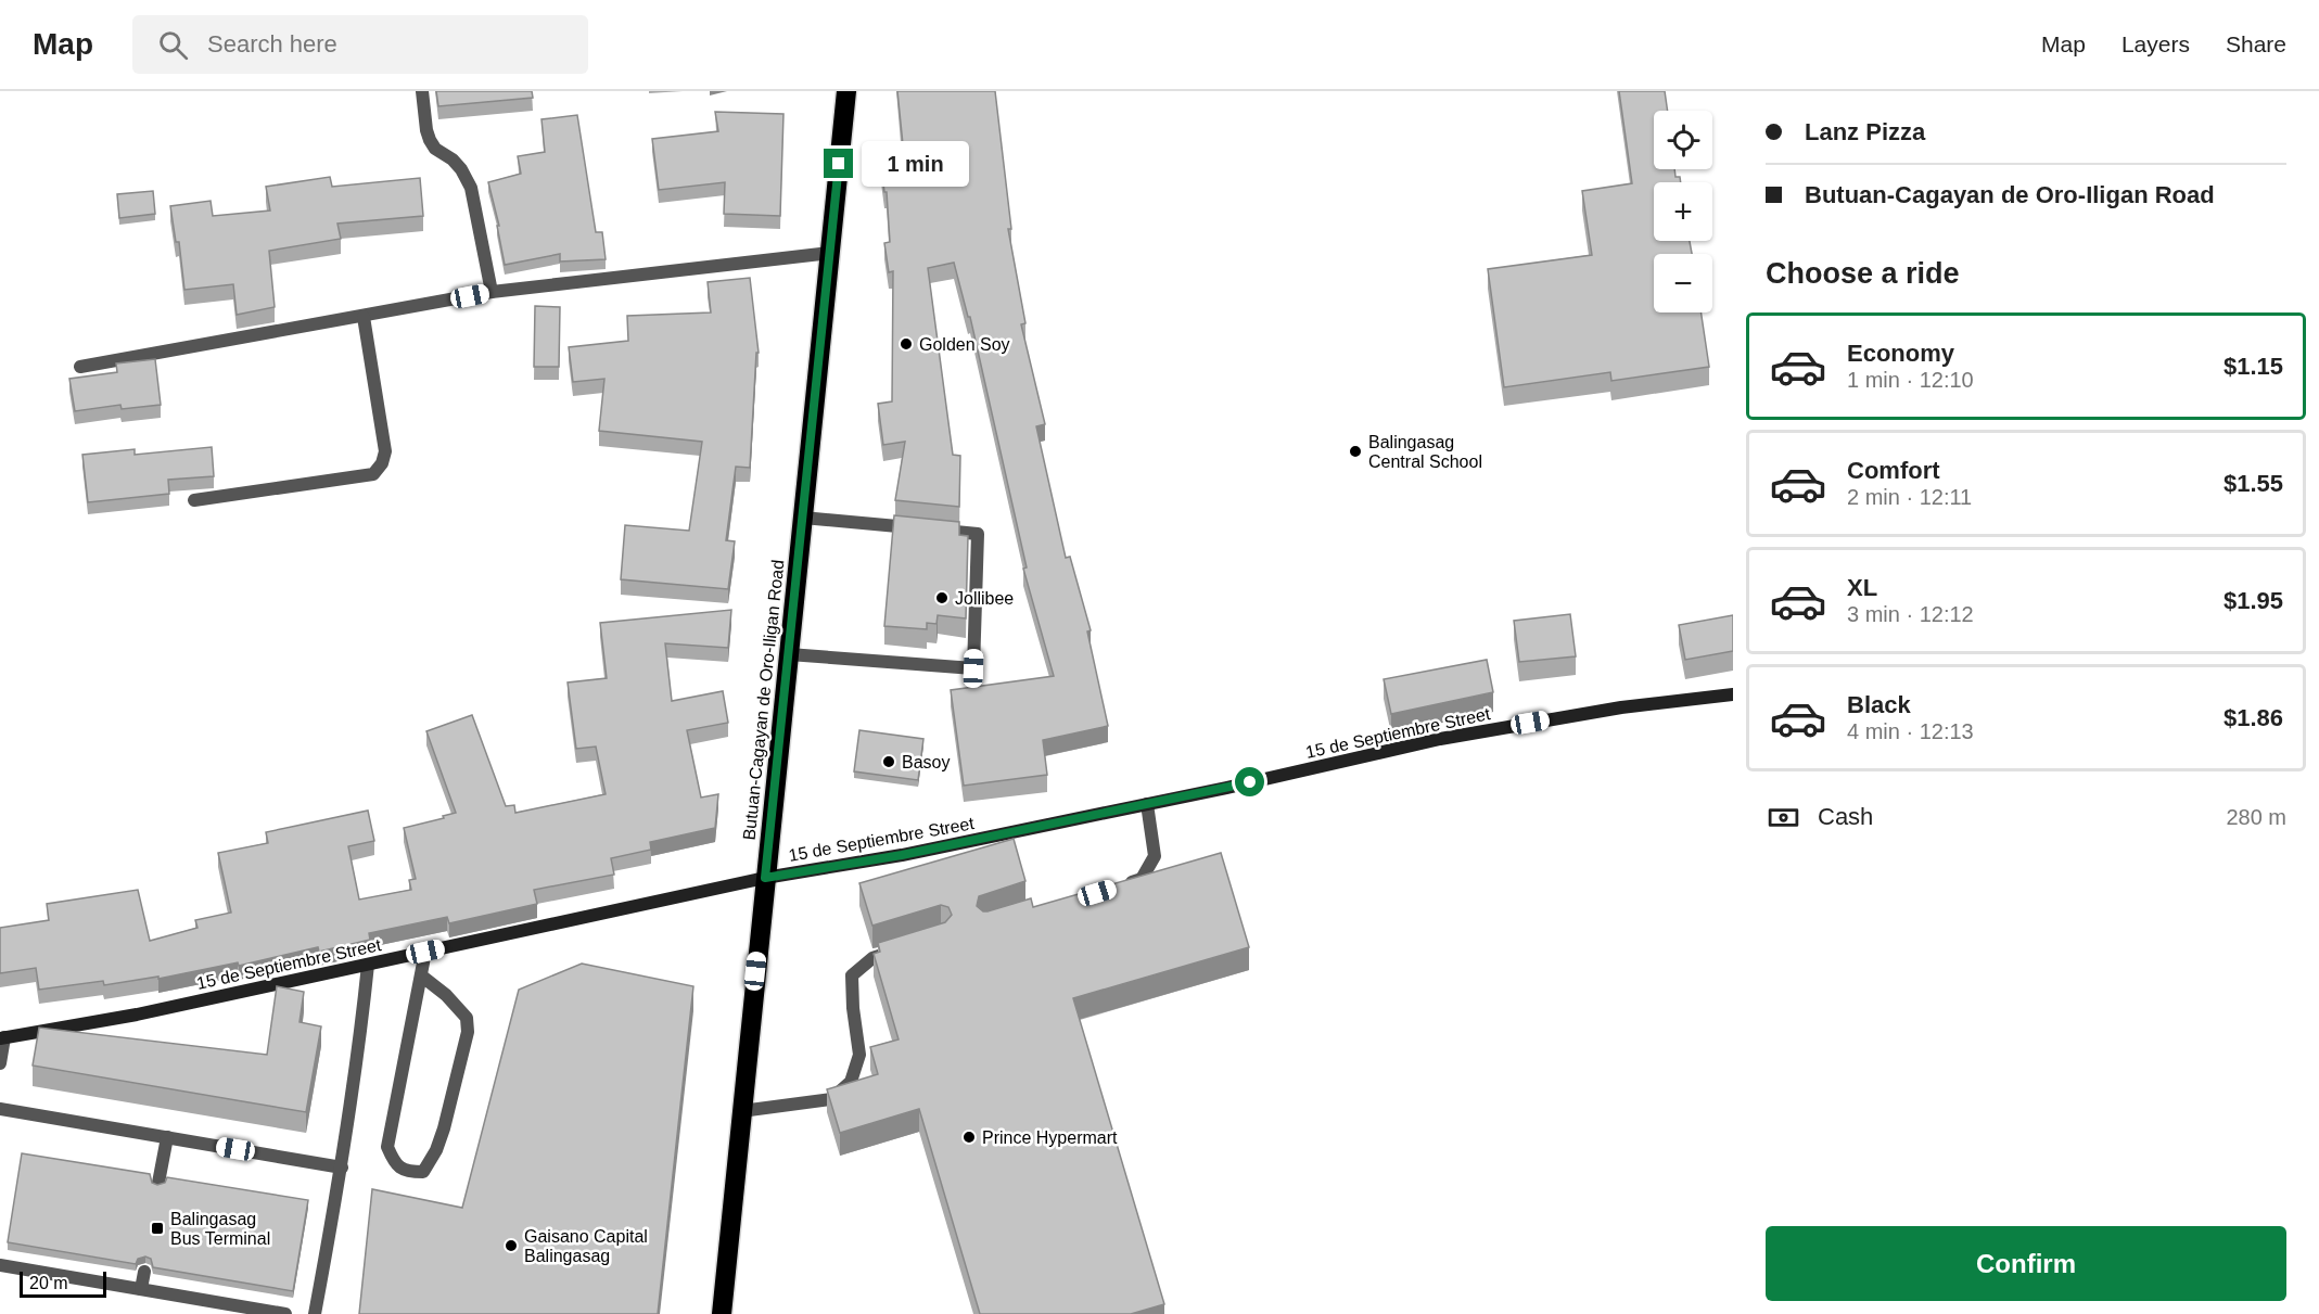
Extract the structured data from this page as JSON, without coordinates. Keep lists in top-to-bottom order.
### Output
{
  "streets": {
    "highway": ["Butuan-Cagayan de Oro-Iligan Road"],
    "main road": ["15 de Septiembre Street"]
  },
  "crossings": [
    ["Butuan-Cagayan de Oro-Iligan Road", "15 de Septiembre Street"]
  ],
  "places": {
    "other": [
      "Golden Soy",
      "Balingasag Central School",
      "Jollibee",
      "Basoy",
      "Prince Hypermart",
      "Gaisano Capital Balingasag"
    ],
    "transit": ["Balingasag Bus Terminal"]
  },
  "scale_bar": "20 m",
  "page": {
    "header": "Map",
    "search": "Search here",
    "nav": ["Map", "Layers", "Share"],
    "banner": ["Lanz Pizza", "Butuan-Cagayan de Oro-Iligan Road"],
    "map_buttons": ["+", "−"],
    "bubble": "1 min",
    "heading": "Choose a ride",
    "list": [
      {
        "name": "Economy",
        "note": "1 min · 12:10",
        "value": "$1.15"
      },
      {
        "name": "Comfort",
        "note": "2 min · 12:11",
        "value": "$1.55"
      },
      {
        "name": "XL",
        "note": "3 min · 12:12",
        "value": "$1.95"
      },
      {
        "name": "Black",
        "note": "4 min · 12:13",
        "value": "$1.86"
      }
    ],
    "pay": ["Cash", "280 m"],
    "buttons": "Confirm",
    "scale": "20 m"
  }
}
